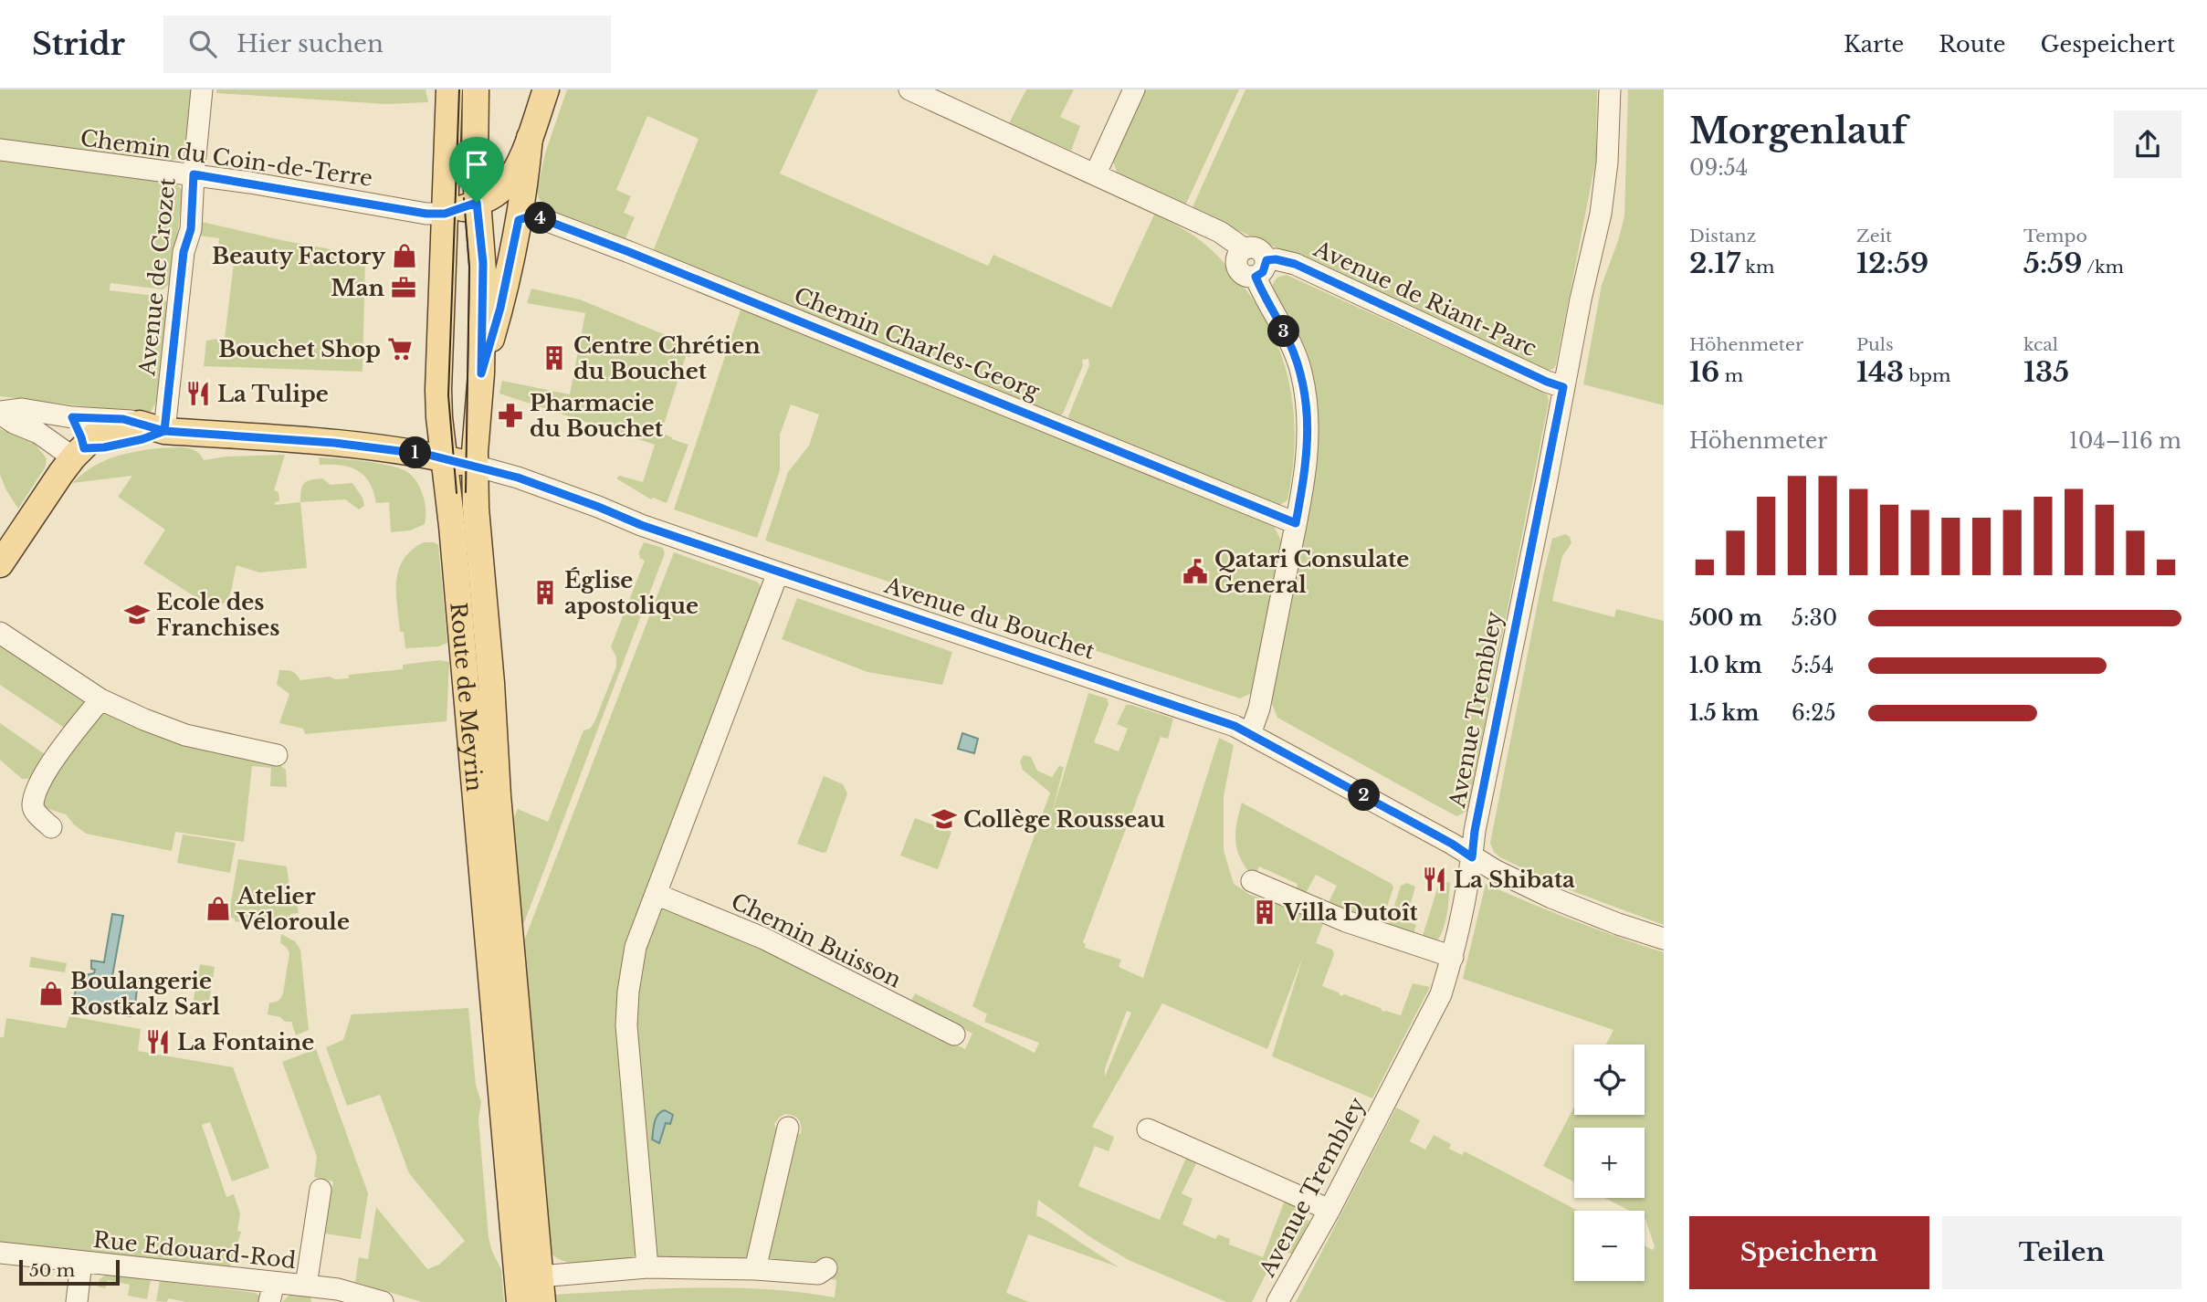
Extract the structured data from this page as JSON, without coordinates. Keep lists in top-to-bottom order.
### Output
{
  "streets": {
    "main road": ["Route de Meyrin"],
    "street": [
      "Chemin du Coin-de-Terre",
      "Avenue de Crozet",
      "Avenue de Riant-Parc",
      "Chemin Charles-Georg",
      "Avenue du Bouchet",
      "Avenue Trembley",
      "Chemin Buisson",
      "Rue Edouard-Rod"
    ]
  },
  "crossings": [
    ["Chemin du Coin-de-Terre", "Avenue de Crozet"],
    ["Chemin du Coin-de-Terre", "Route de Meyrin"],
    ["Avenue de Riant-Parc", "Avenue Trembley"],
    ["Avenue du Bouchet", "Route de Meyrin"],
    ["Avenue du Bouchet", "Avenue Trembley"]
  ],
  "places": {
    "shop": ["Beauty Factory", "Atelier Véloroule", "Boulangerie Rostkalz Sarl"],
    "office": ["Man"],
    "supermarket": ["Bouchet Shop"],
    "building": ["Centre Chrétien du Bouchet", "Église apostolique", "Villa Dutoît"],
    "restaurant": ["La Tulipe", "La Shibata", "La Fontaine"],
    "pharmacy": ["Pharmacie du Bouchet"],
    "public building": ["Qatari Consulate General"],
    "school or university": ["Ecole des Franchises", "Collège Rousseau"]
  },
  "scale_bar": "50 m",
  "page": {
    "header": "Stridr",
    "search": "Hier suchen",
    "nav": ["Karte", "Route", "Gespeichert"],
    "heading": ["Morgenlauf", "09:54"],
    "stats": [
      ["Distanz", "2.17 km"],
      ["Zeit", "12:59"],
      ["Tempo", "5:59 /km"],
      ["Höhenmeter", "16 m"],
      ["Puls", "143 bpm"],
      ["kcal", "135"]
    ],
    "pins": [
      "4",
      "3",
      "1",
      "2"
    ],
    "chart": ["Höhenmeter", "104–116 m"],
    "list": [
      {
        "name": "500 m",
        "note": "5:30"
      },
      {
        "name": "1.0 km",
        "note": "5:54"
      },
      {
        "name": "1.5 km",
        "note": "6:25"
      }
    ],
    "map_buttons": ["+", "−"],
    "buttons": ["Speichern", "Teilen"],
    "scale": "50 m"
  }
}
